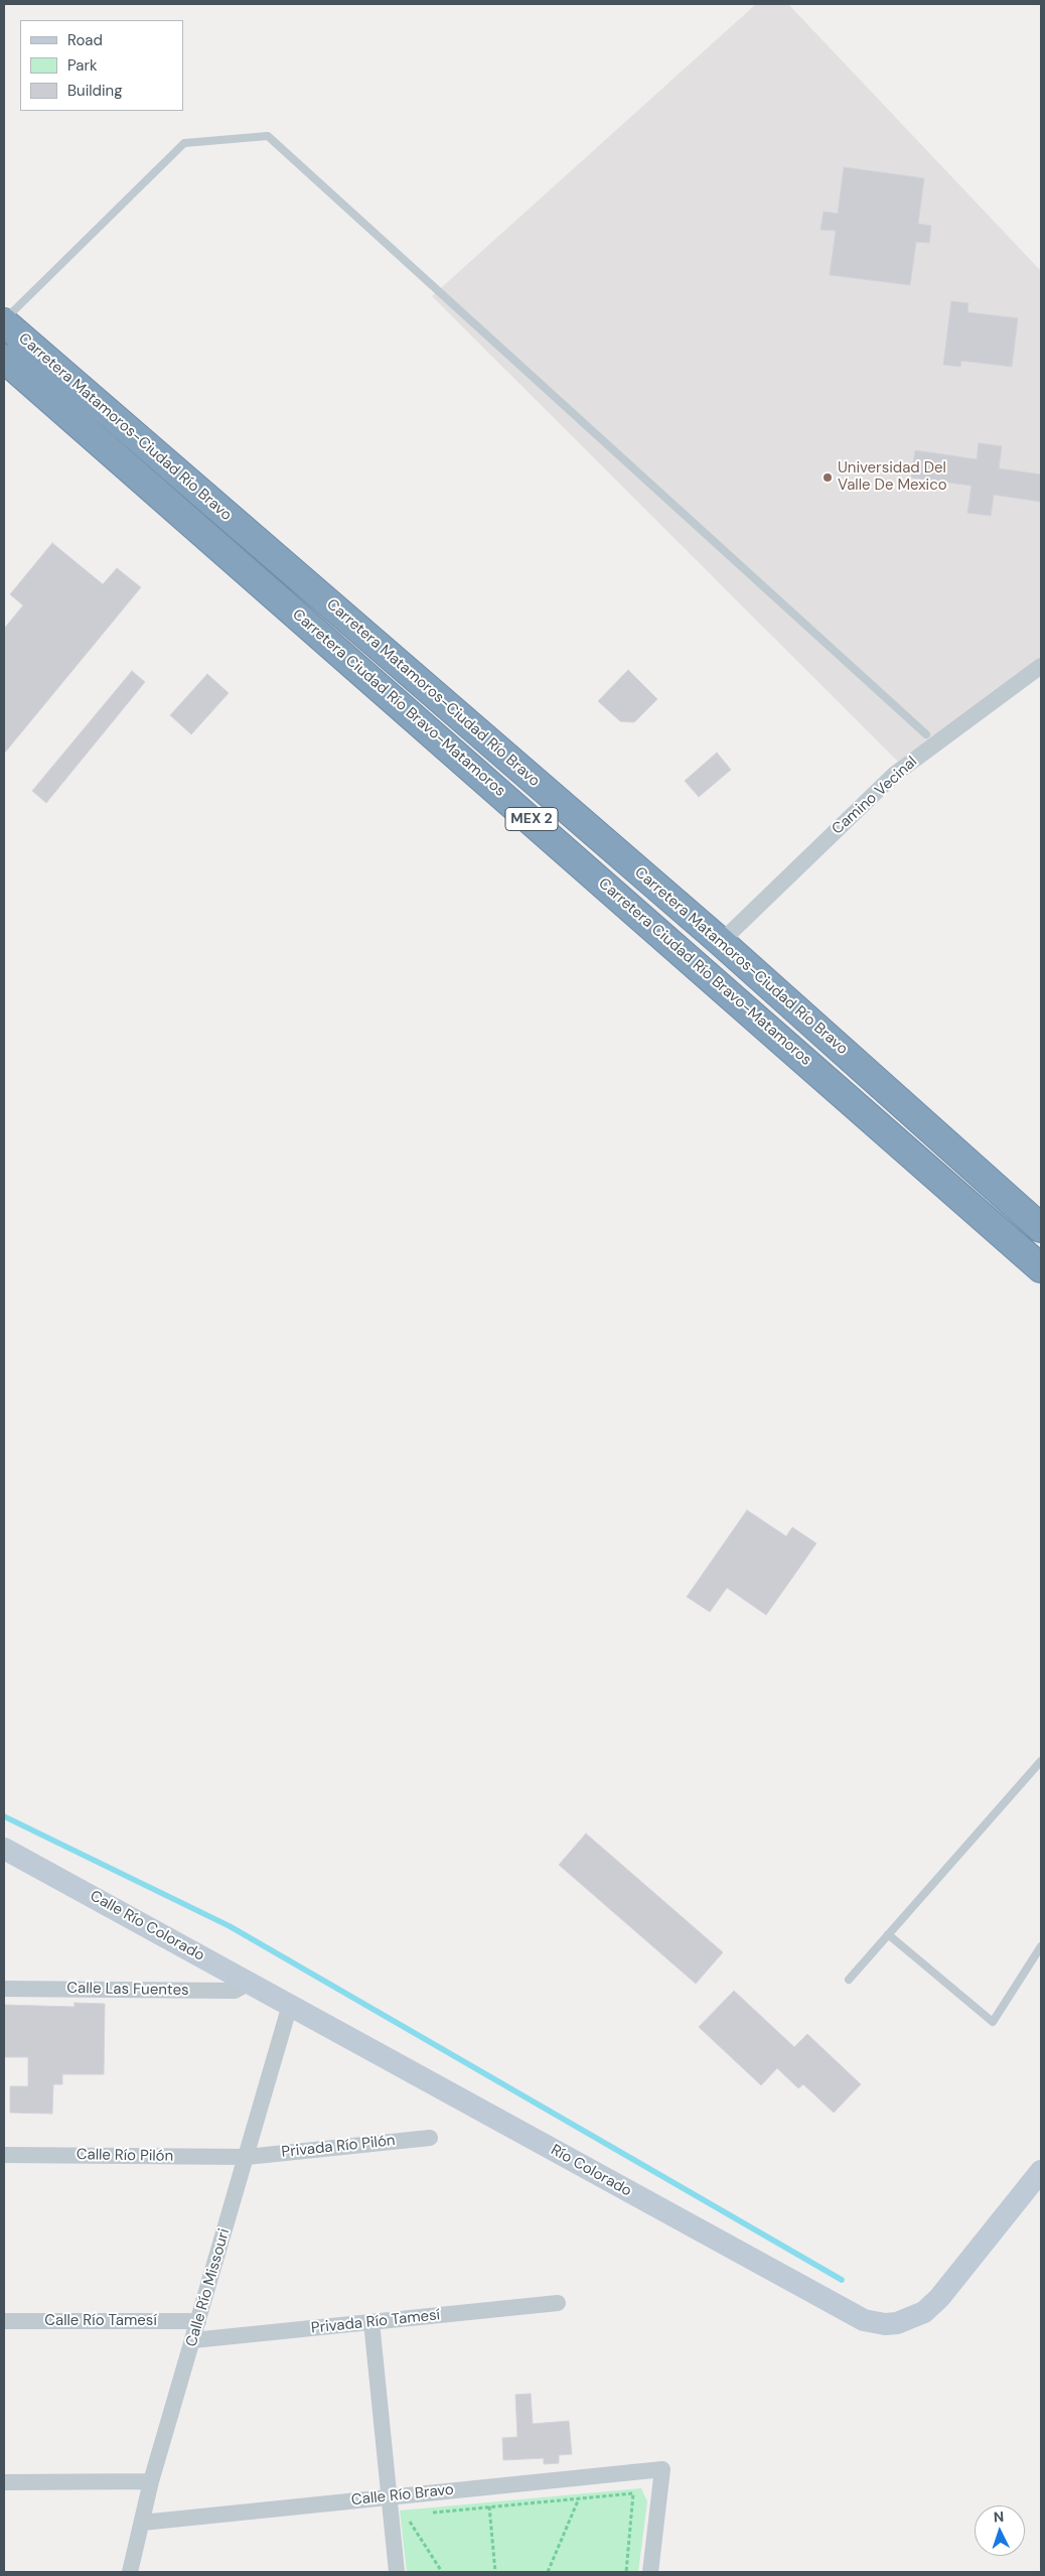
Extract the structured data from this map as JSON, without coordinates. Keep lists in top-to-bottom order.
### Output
{
  "streets": {
    "highway": ["Carretera Matamoros-Ciudad Río Bravo", "Carretera Ciudad Río Bravo-Matamoros", "MEX 2"],
    "street": [
      "Camino Vecinal",
      "Calle Río Colorado",
      "Calle Las Fuentes",
      "Privada Río Pilón",
      "Calle Río Pilón",
      "Río Colorado",
      "Calle Río Missouri",
      "Calle Río Tamesí",
      "Privada Río Tamesí",
      "Calle Río Bravo"
    ]
  },
  "crossings": [
    ["Carretera Matamoros-Ciudad Río Bravo", "Camino Vecinal"],
    ["Calle Río Colorado", "Calle Las Fuentes"],
    ["Calle Río Colorado", "Río Colorado"],
    ["Calle Río Colorado", "Calle Río Missouri"],
    ["Privada Río Pilón", "Calle Río Pilón"],
    ["Privada Río Pilón", "Calle Río Missouri"],
    ["Calle Río Pilón", "Calle Río Missouri"],
    ["Río Colorado", "Calle Río Missouri"],
    ["Calle Río Missouri", "Calle Río Tamesí"],
    ["Calle Río Missouri", "Privada Río Tamesí"],
    ["Calle Río Missouri", "Calle Río Bravo"]
  ],
  "places": ["Universidad Del Valle De Mexico"],
  "legend": ["Road", "Park", "Building"],
  "north": "top"
}
